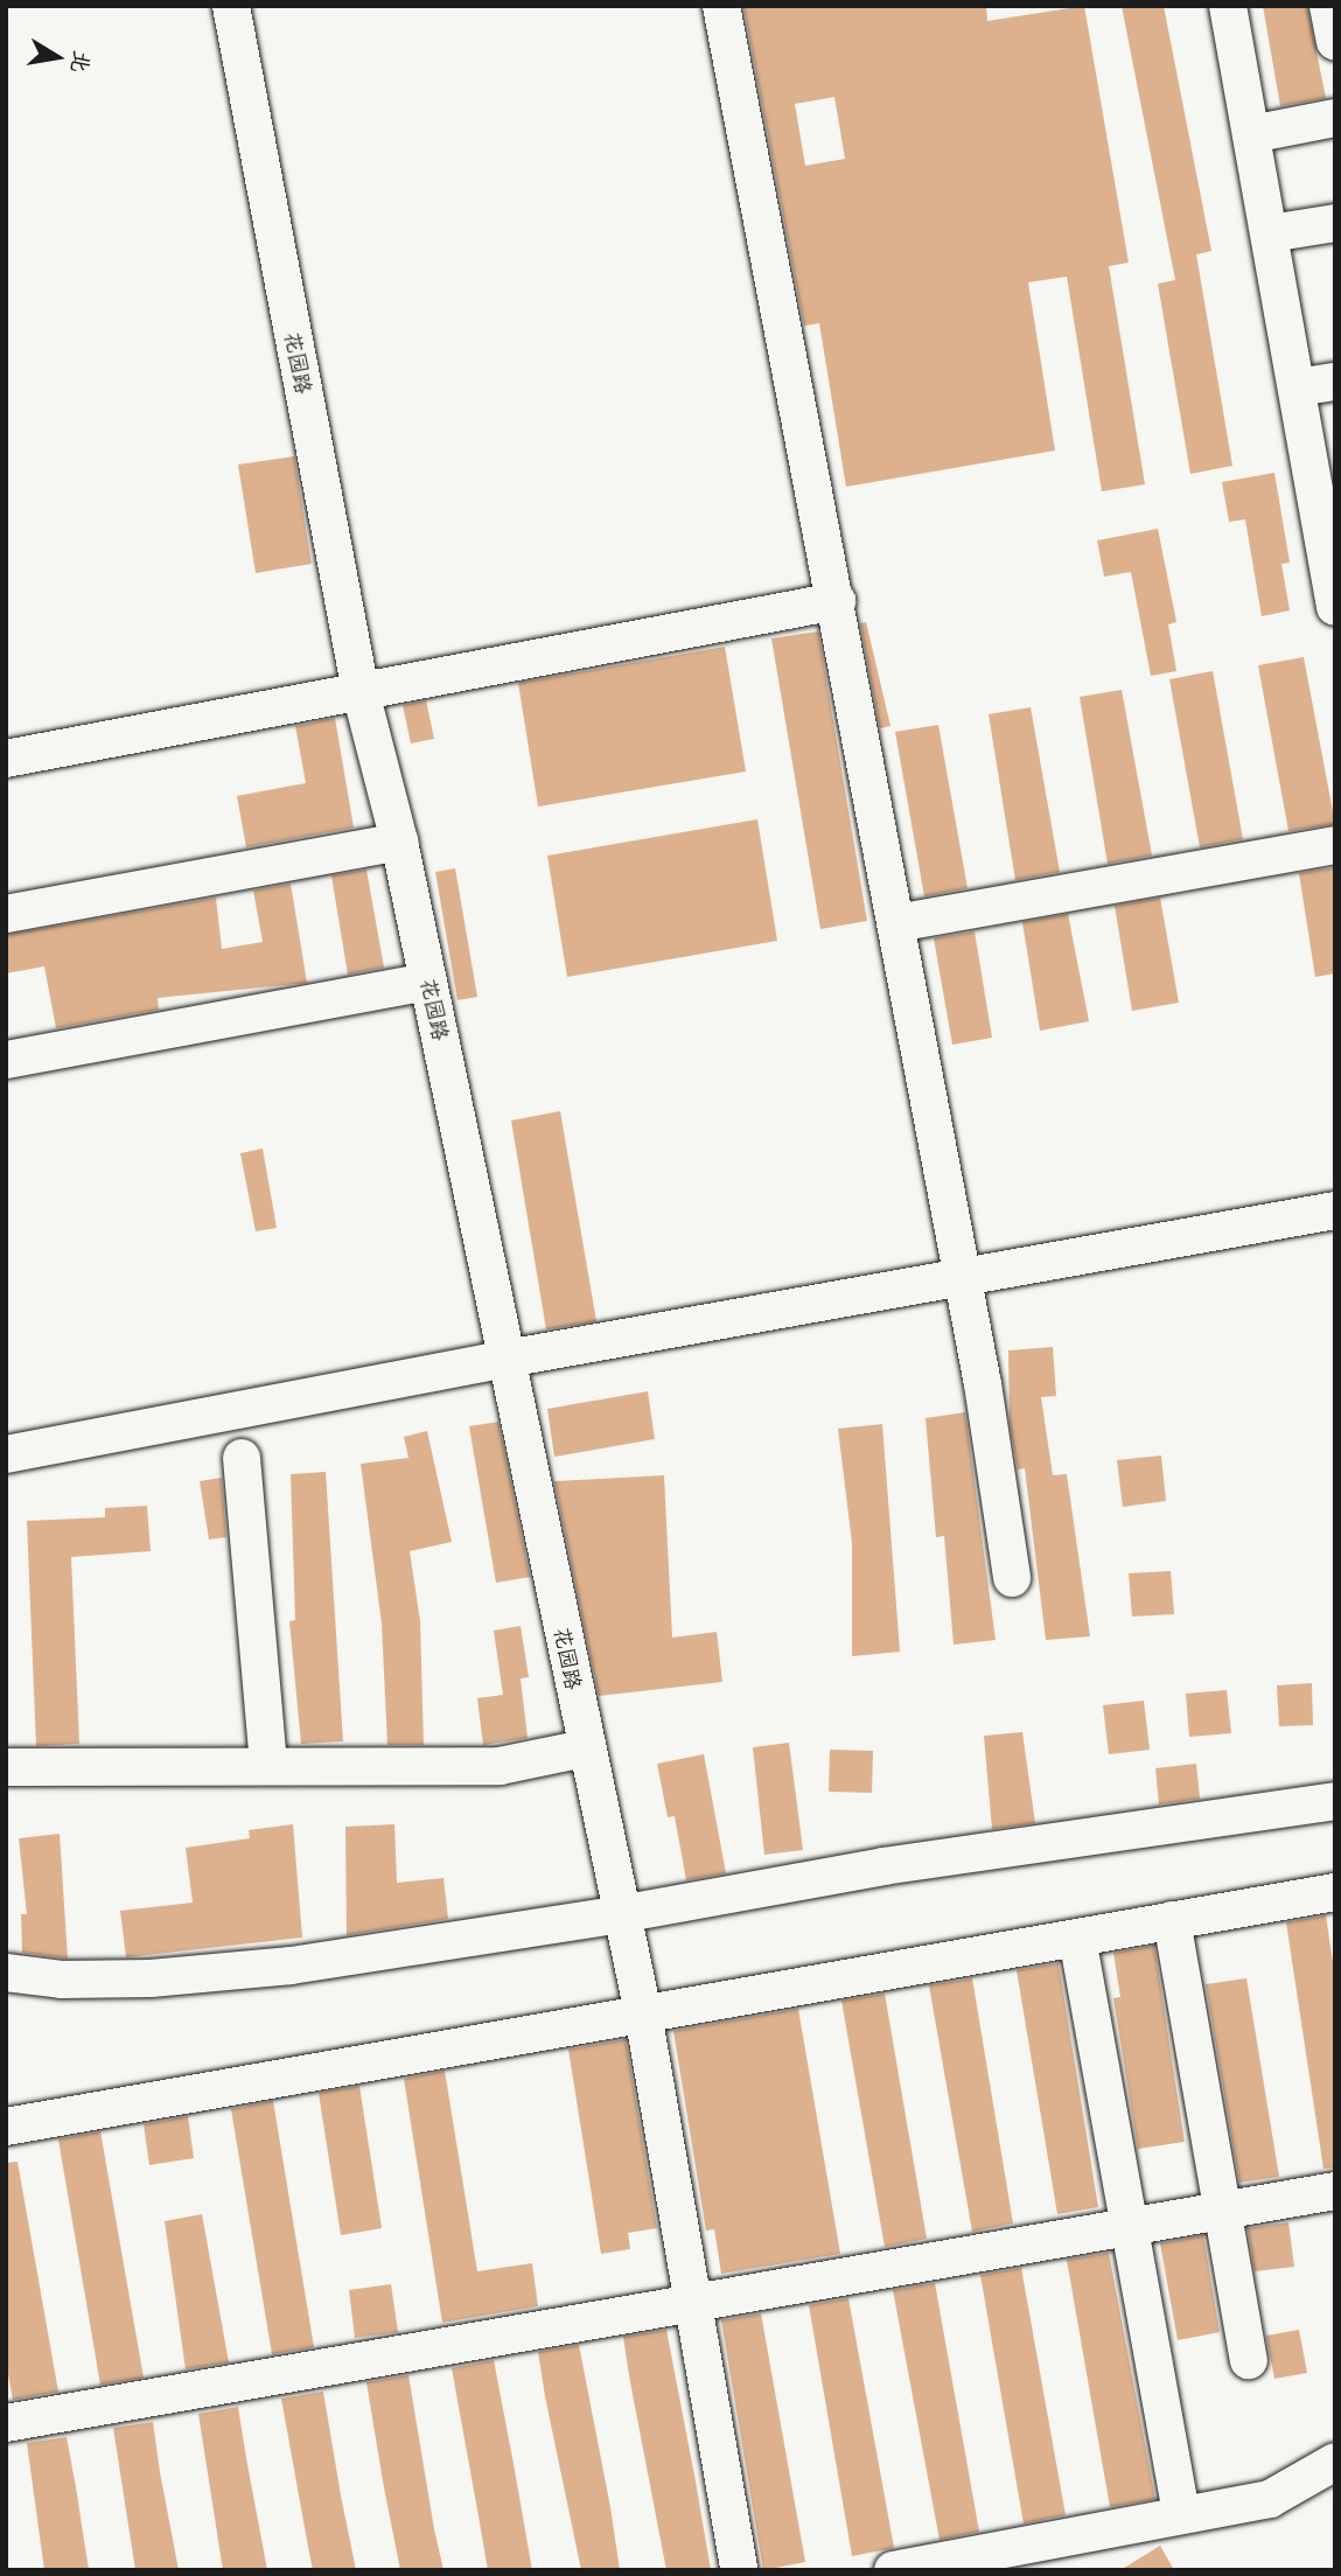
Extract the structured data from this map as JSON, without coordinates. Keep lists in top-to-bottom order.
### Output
{
  "streets": {
    "street": ["花园路"]
  },
  "north": "right"
}
